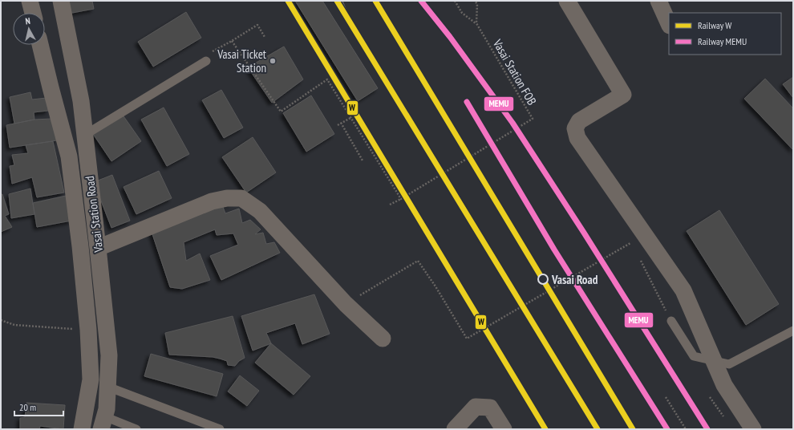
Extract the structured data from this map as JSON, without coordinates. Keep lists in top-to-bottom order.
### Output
{
  "streets": {
    "street": ["Vasai Station Road"],
    "path": ["Vasai Station FOB"]
  },
  "places": ["Vasai Ticket Station", "Vasai Road"],
  "lines": ["rail line W", "rail line MEMU"],
  "legend": ["Railway W", "Railway MEMU"],
  "scale_bar": "20 m",
  "north": "top"
}
